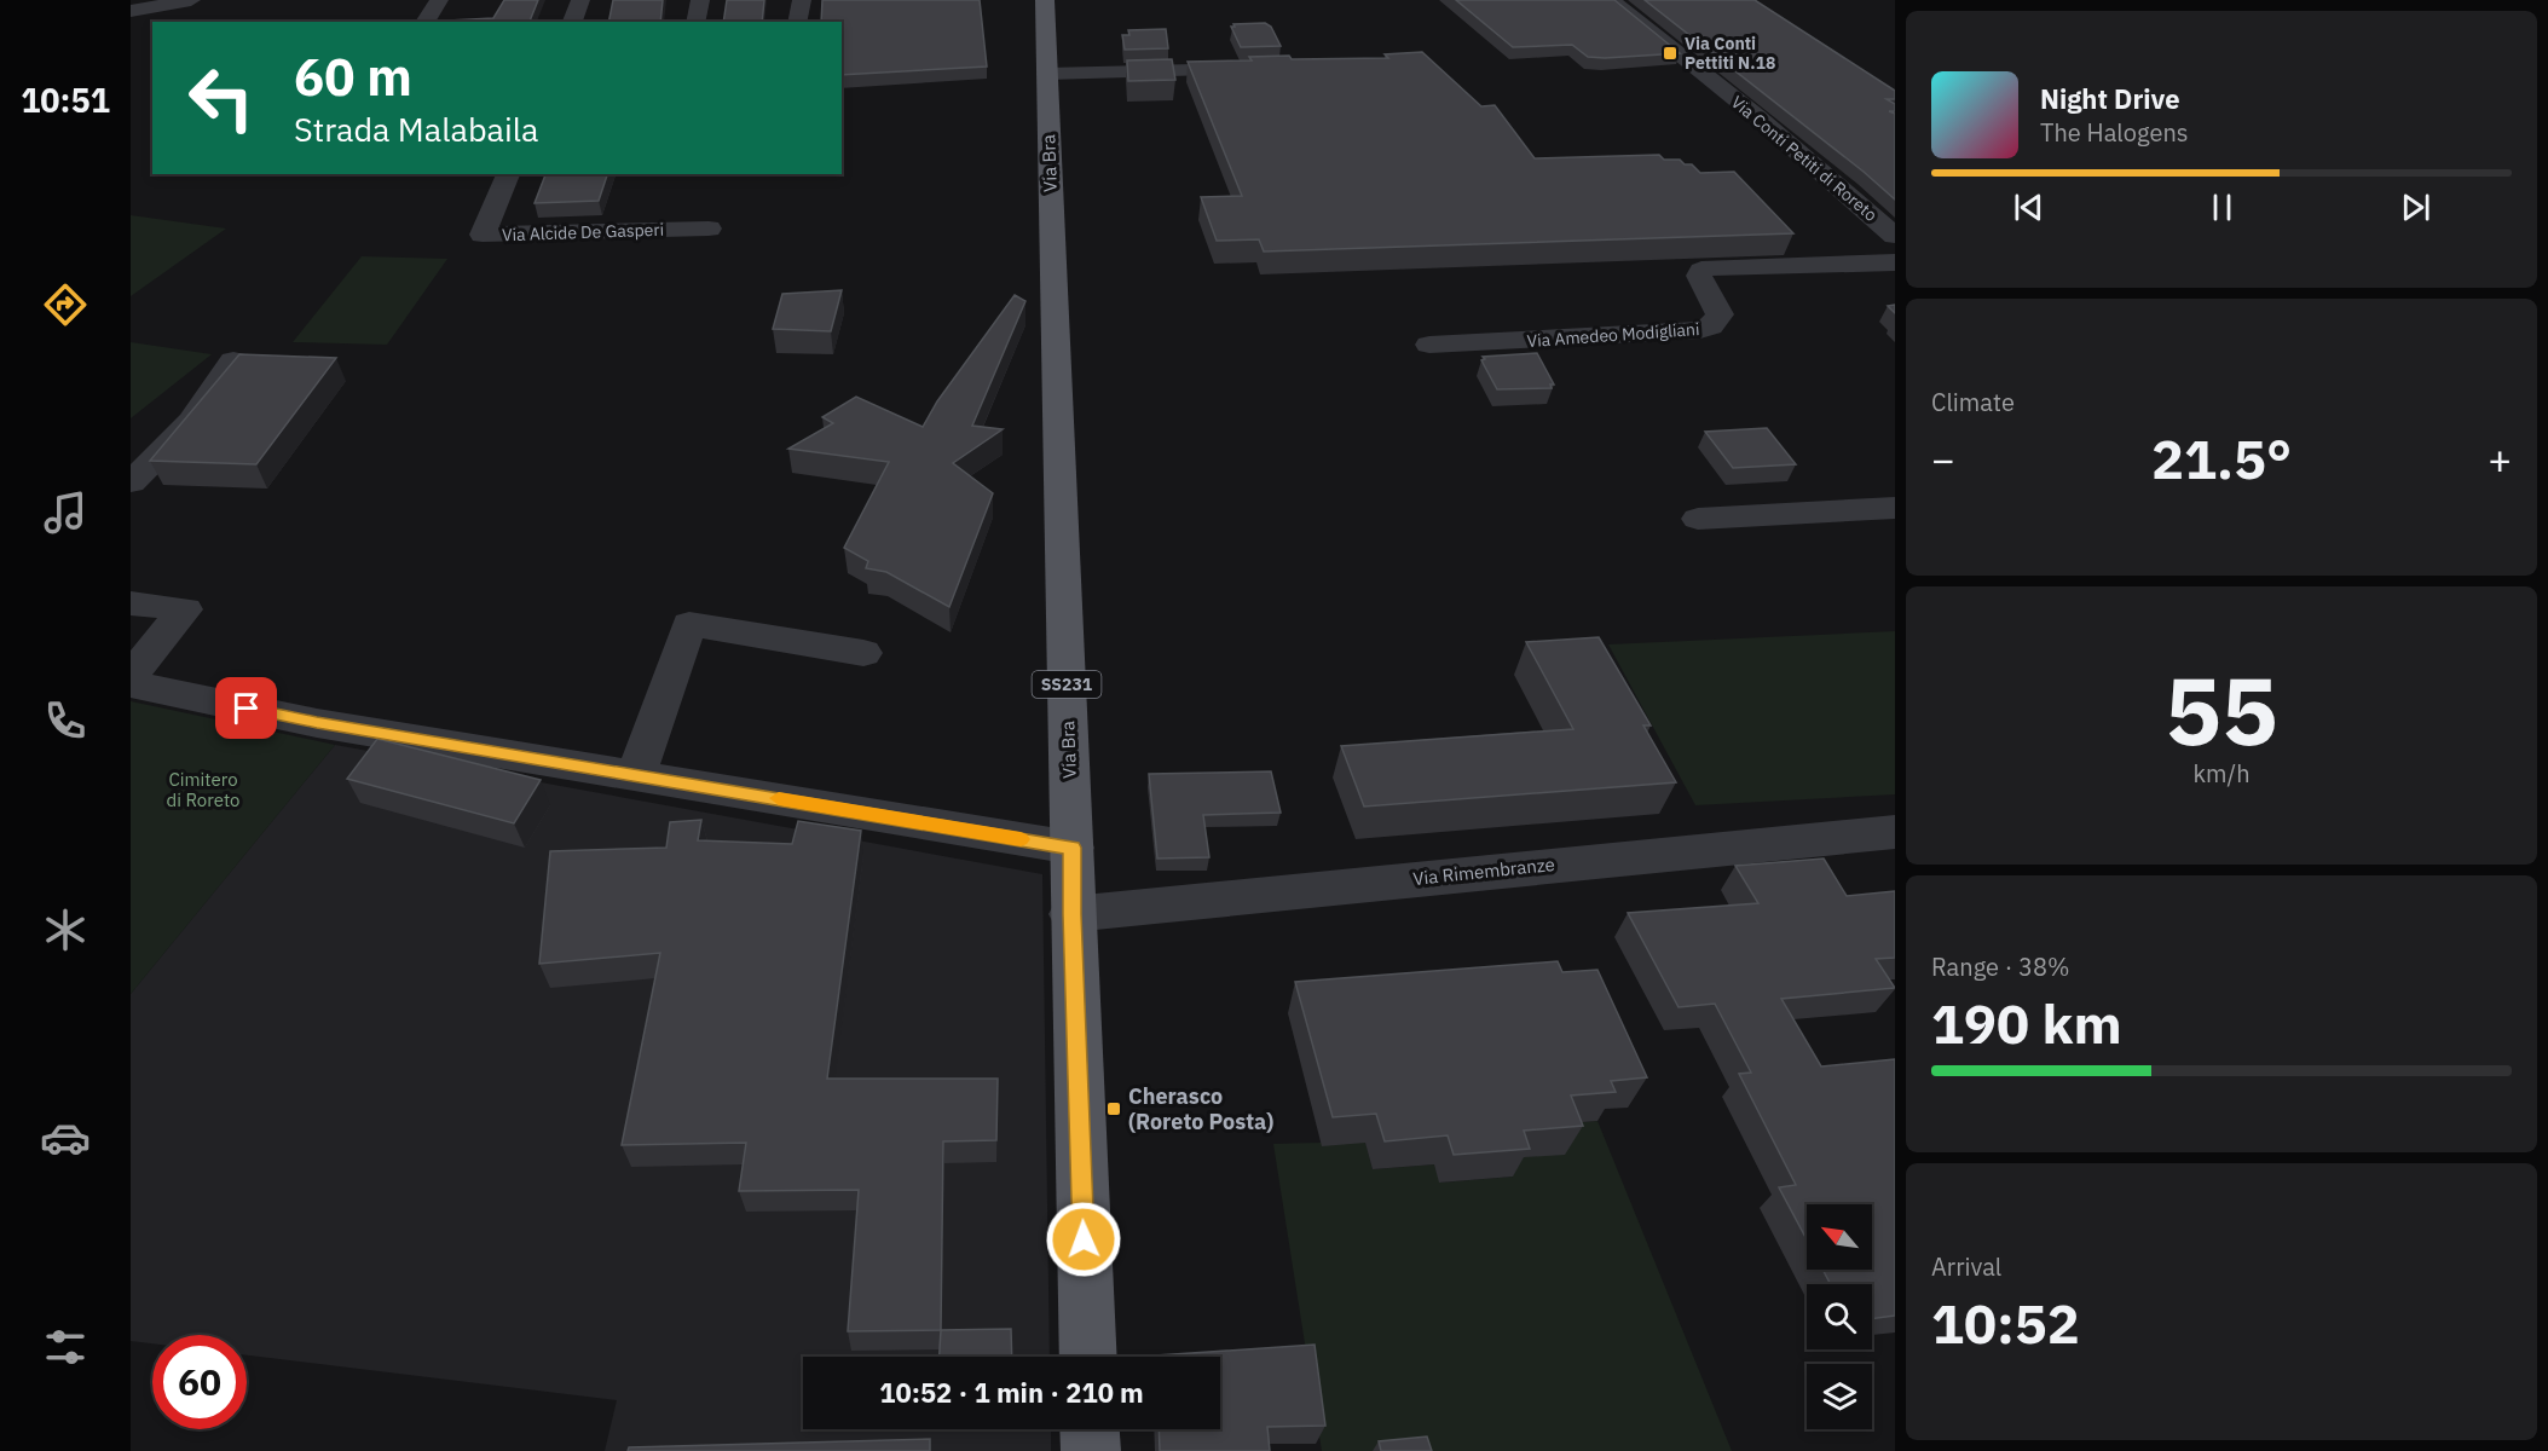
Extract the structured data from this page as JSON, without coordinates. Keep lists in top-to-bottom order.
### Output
{
  "streets": {
    "main road": ["Via Bra", "SS231"],
    "street": [
      "Via Conti Petiti di Roreto",
      "Via Alcide De Gasperi",
      "Via Amedeo Modigliani",
      "Via Rimembranze"
    ]
  },
  "crossings": [
    ["Via Bra", "Via Rimembranze"]
  ],
  "parks": ["Cimitero di Roreto"],
  "places": {
    "transit": ["Via Conti Pettiti N.18", "Cherasco (Roreto Posta)"]
  },
  "north": "top left",
  "page": {
    "tabs": "10:51",
    "turn": ["60 m", "Strada Malabaila"],
    "song": ["Night Drive", "The Halogens"],
    "tile": [
      "Climate",
      ["55", "km/h"],
      ["Range · 38%", "190 km"],
      ["Arrival", "10:52"]
    ],
    "heat": ["−", "21.5°", "+"],
    "limit": "60",
    "trip": "10:52 · 1 min · 210 m"
  }
}
